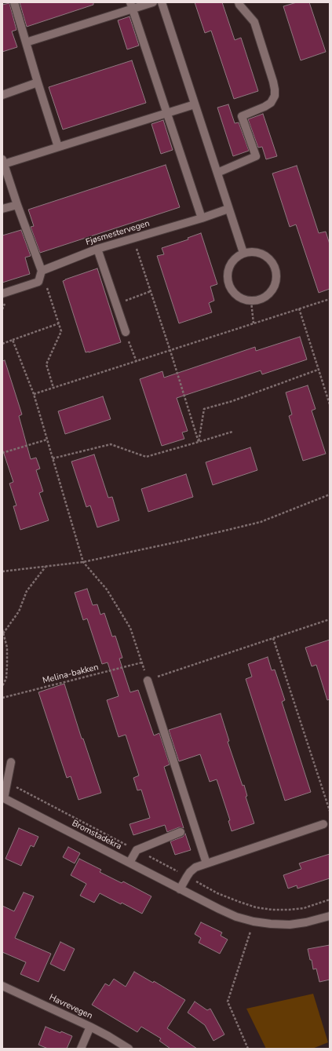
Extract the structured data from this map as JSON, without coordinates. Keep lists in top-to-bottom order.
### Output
{
  "streets": {
    "street": ["Fjøsmestervegen", "Bromstadekra", "Havrevegen"],
    "path": ["Melina-bakken"]
  }
}
